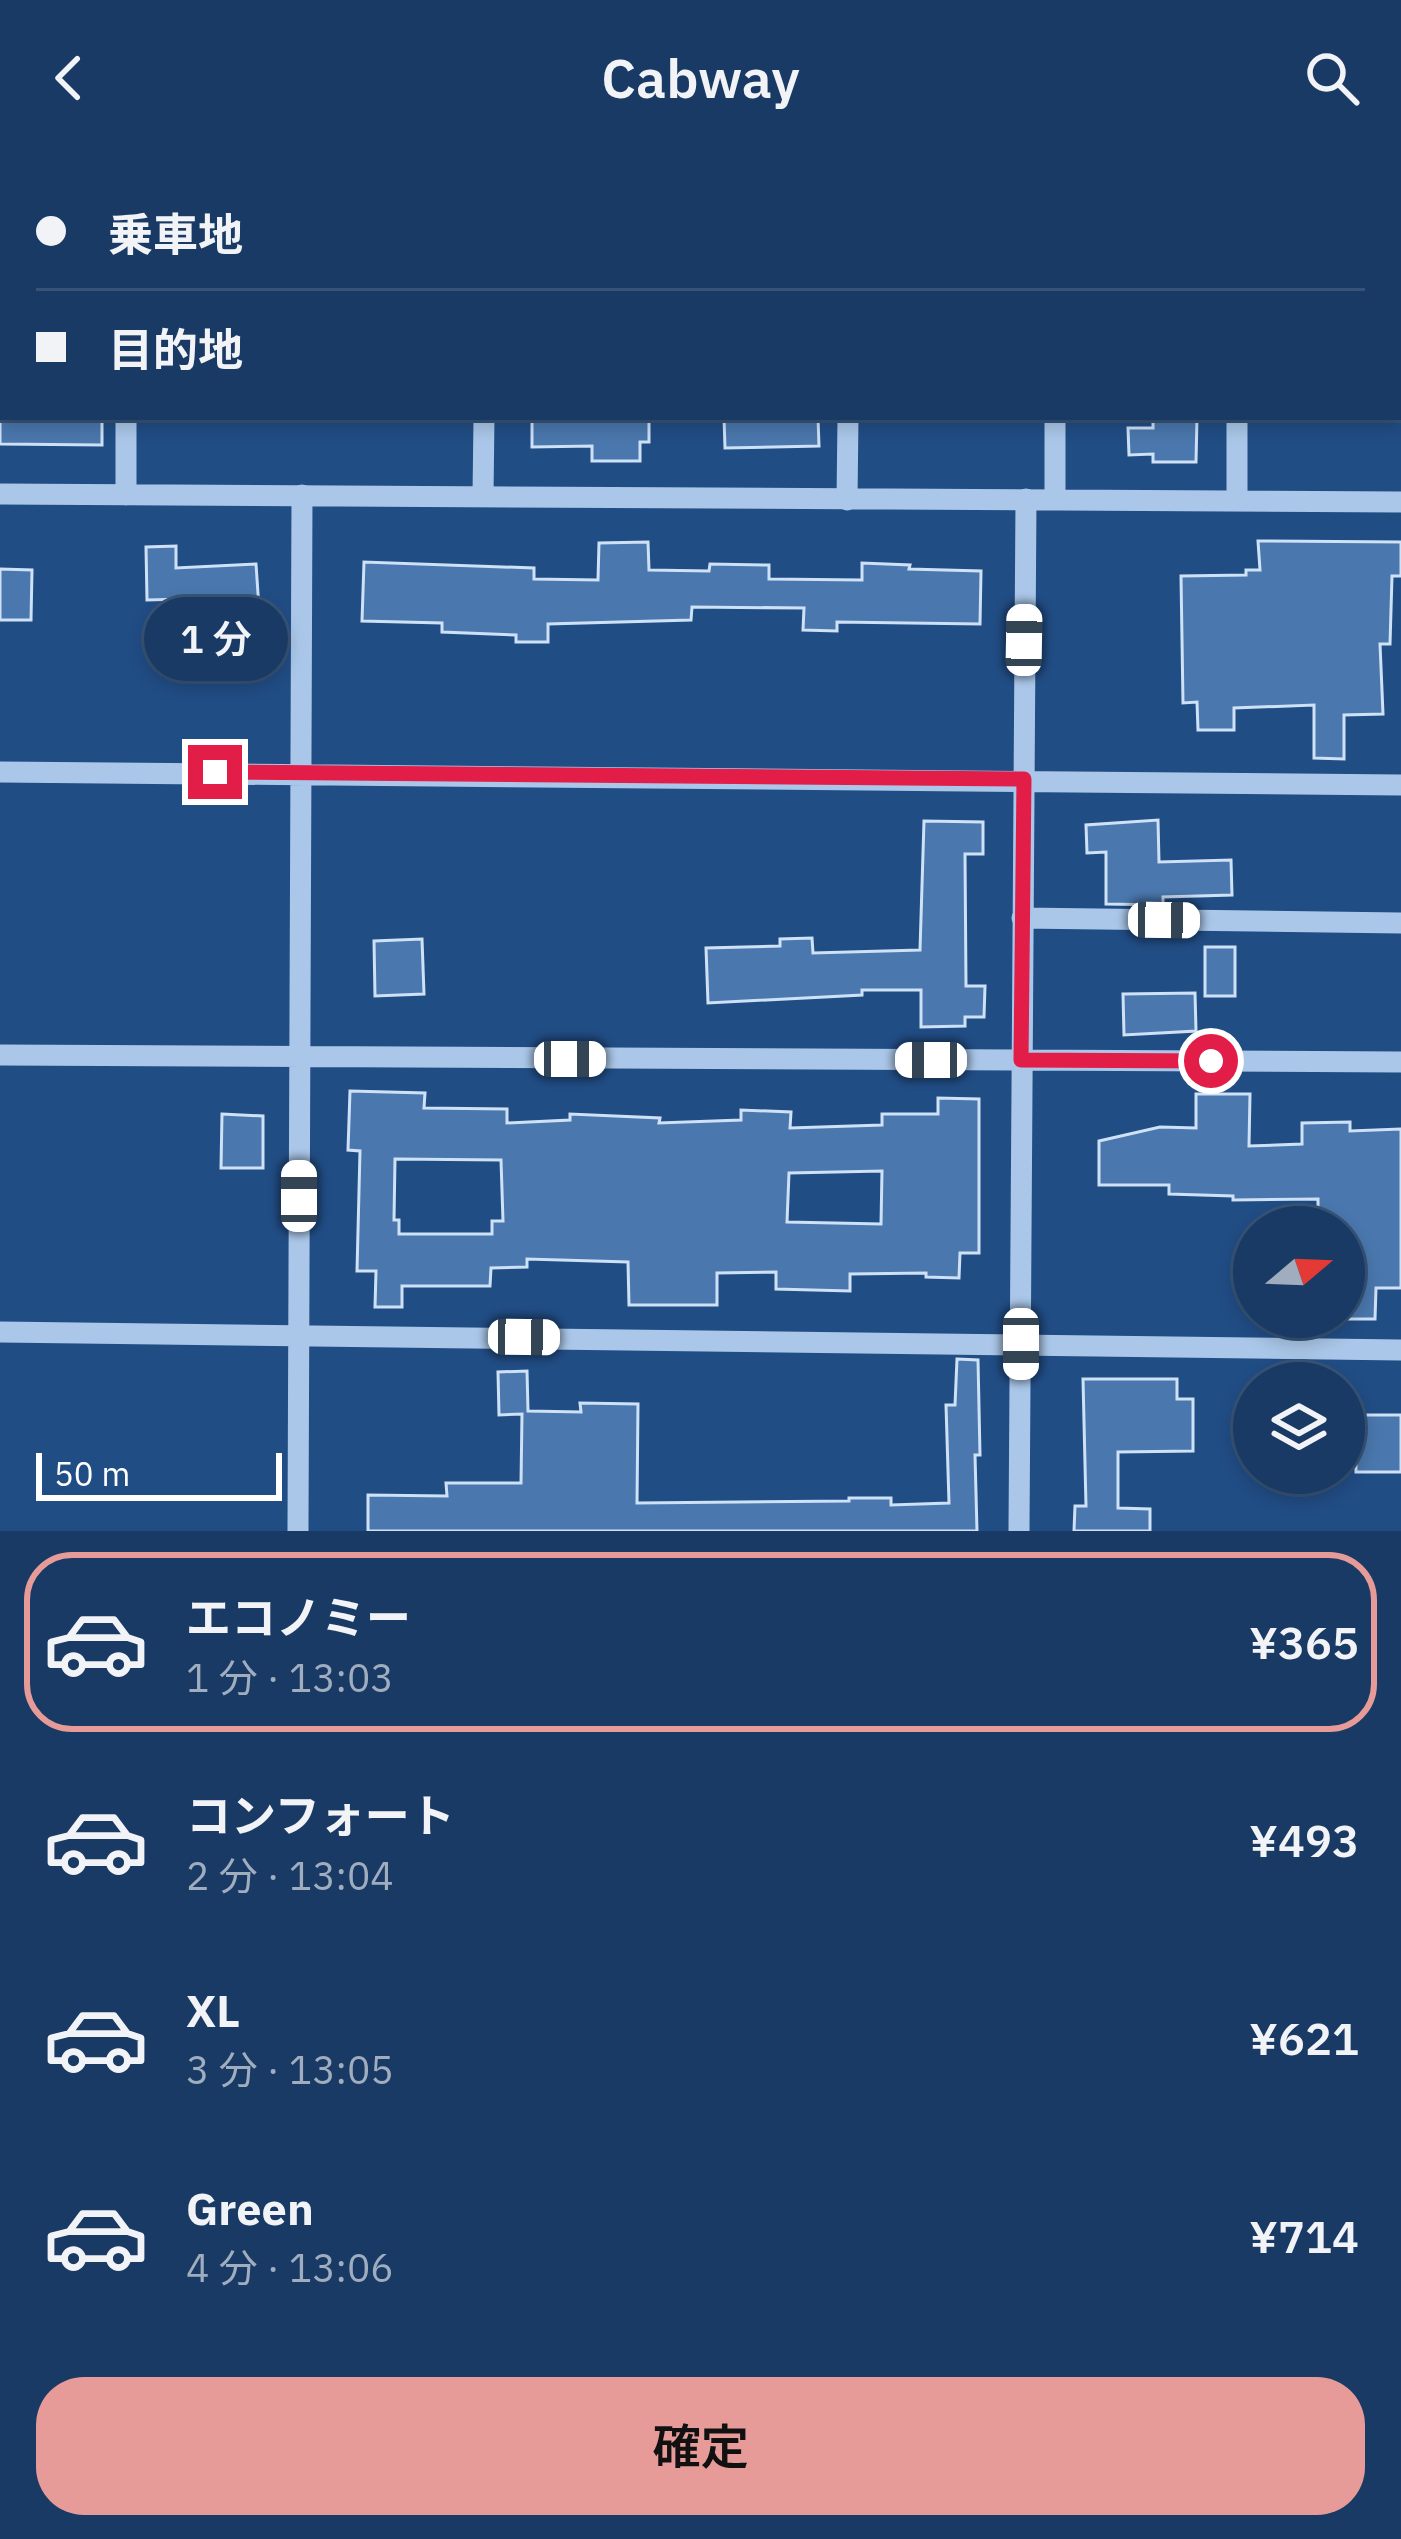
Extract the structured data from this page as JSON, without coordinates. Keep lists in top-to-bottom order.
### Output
{
  "scale_bar": "50 m",
  "north": "right",
  "page": {
    "header": "Cabway",
    "banner": ["乗車地", "目的地"],
    "bubble": "1 分",
    "scale": "50 m",
    "list": [
      {
        "name": "エコノミー",
        "note": "1 分 · 13:03",
        "value": "¥365"
      },
      {
        "name": "コンフォート",
        "note": "2 分 · 13:04",
        "value": "¥493"
      },
      {
        "name": "XL",
        "note": "3 分 · 13:05",
        "value": "¥621"
      },
      {
        "name": "Green",
        "note": "4 分 · 13:06",
        "value": "¥714"
      }
    ],
    "buttons": "確定"
  }
}
